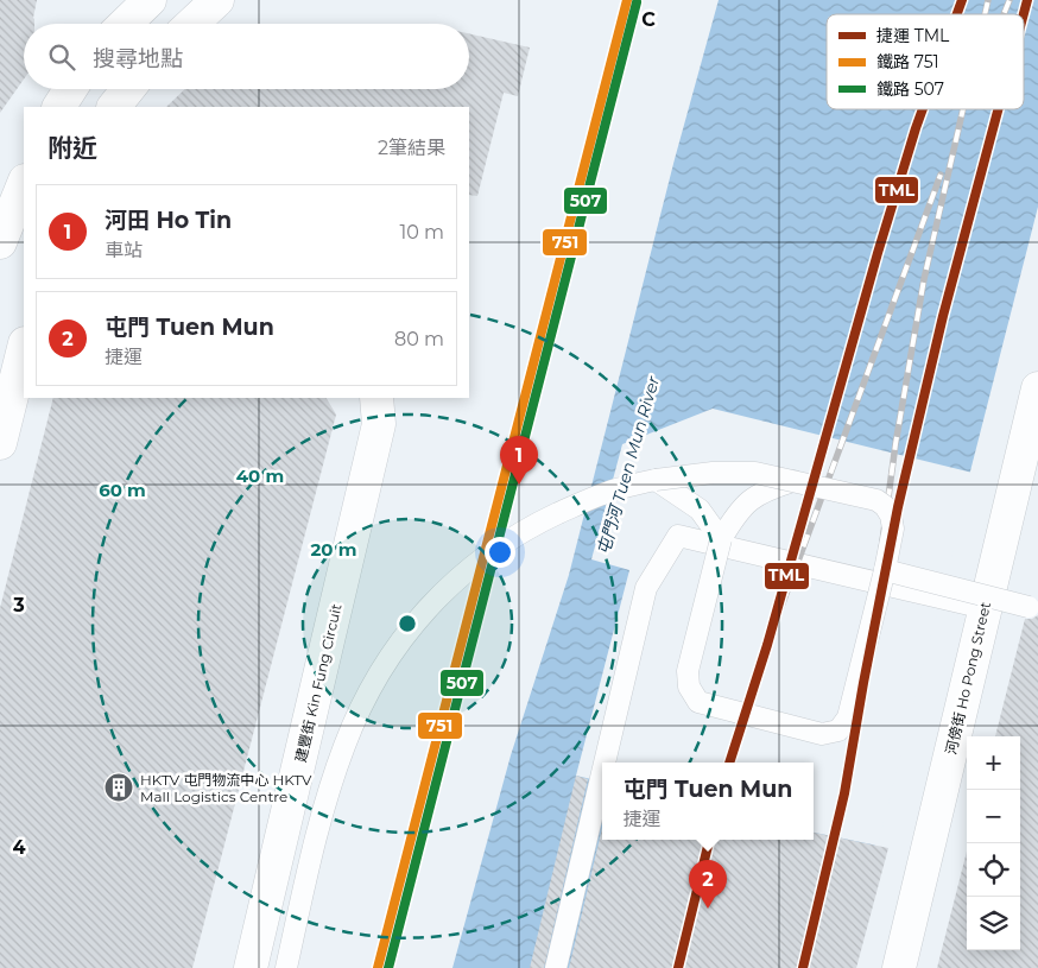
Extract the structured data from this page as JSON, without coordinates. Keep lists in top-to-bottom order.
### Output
{
  "streets": {
    "street": ["河傍街 Ho Pong Street", "建豐街 Kin Fung Circuit"]
  },
  "water": ["屯門河 Tuen Mun River"],
  "places": {
    "building": ["HKTV 屯門物流中心 HKTV Mall Logistics Centre"]
  },
  "lines": ["metro line TML", "rail line 751", "rail line 507"],
  "legend": ["捷運 TML", "鐵路 751", "鐵路 507"],
  "page": {
    "search": "搜尋地點",
    "heading": ["附近", "2筆結果"],
    "list": [
      {
        "mark": "1",
        "name": "河田 Ho Tin",
        "note": "車站",
        "value": "10 m"
      },
      {
        "mark": "2",
        "name": "屯門 Tuen Mun",
        "note": "捷運",
        "value": "80 m"
      }
    ],
    "pins": ["1", "2"],
    "map_buttons": ["+", "−"],
    "popup": ["屯門 Tuen Mun", "捷運"]
  },
  "grid": {
    "columns": ["C"],
    "rows": ["3", "4"]
  },
  "rings": ["40 m", "60 m", "20 m"]
}
